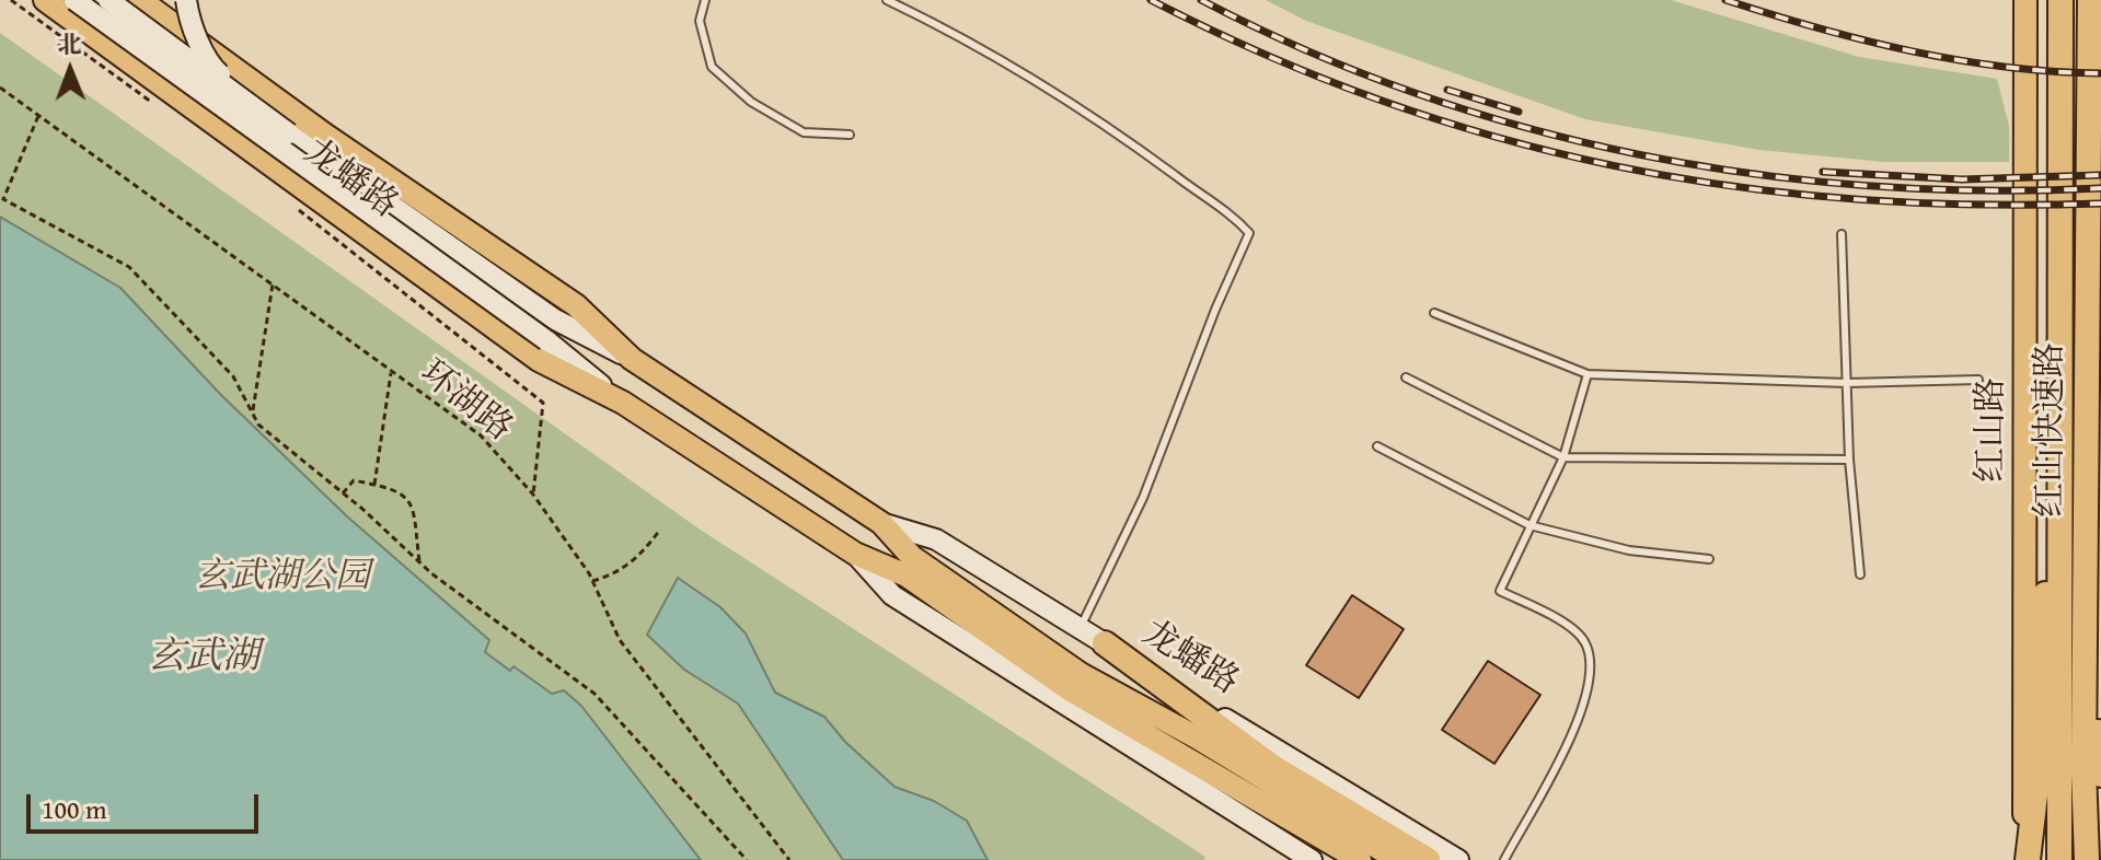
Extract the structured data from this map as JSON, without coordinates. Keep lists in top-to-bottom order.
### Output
{
  "streets": {
    "highway": ["红山快速路"],
    "main road": ["龙蟠路", "红山路"],
    "path": ["环湖路"]
  },
  "water": ["玄武湖"],
  "parks": ["玄武湖公园"],
  "scale_bar": "100 m",
  "north": "top"
}
